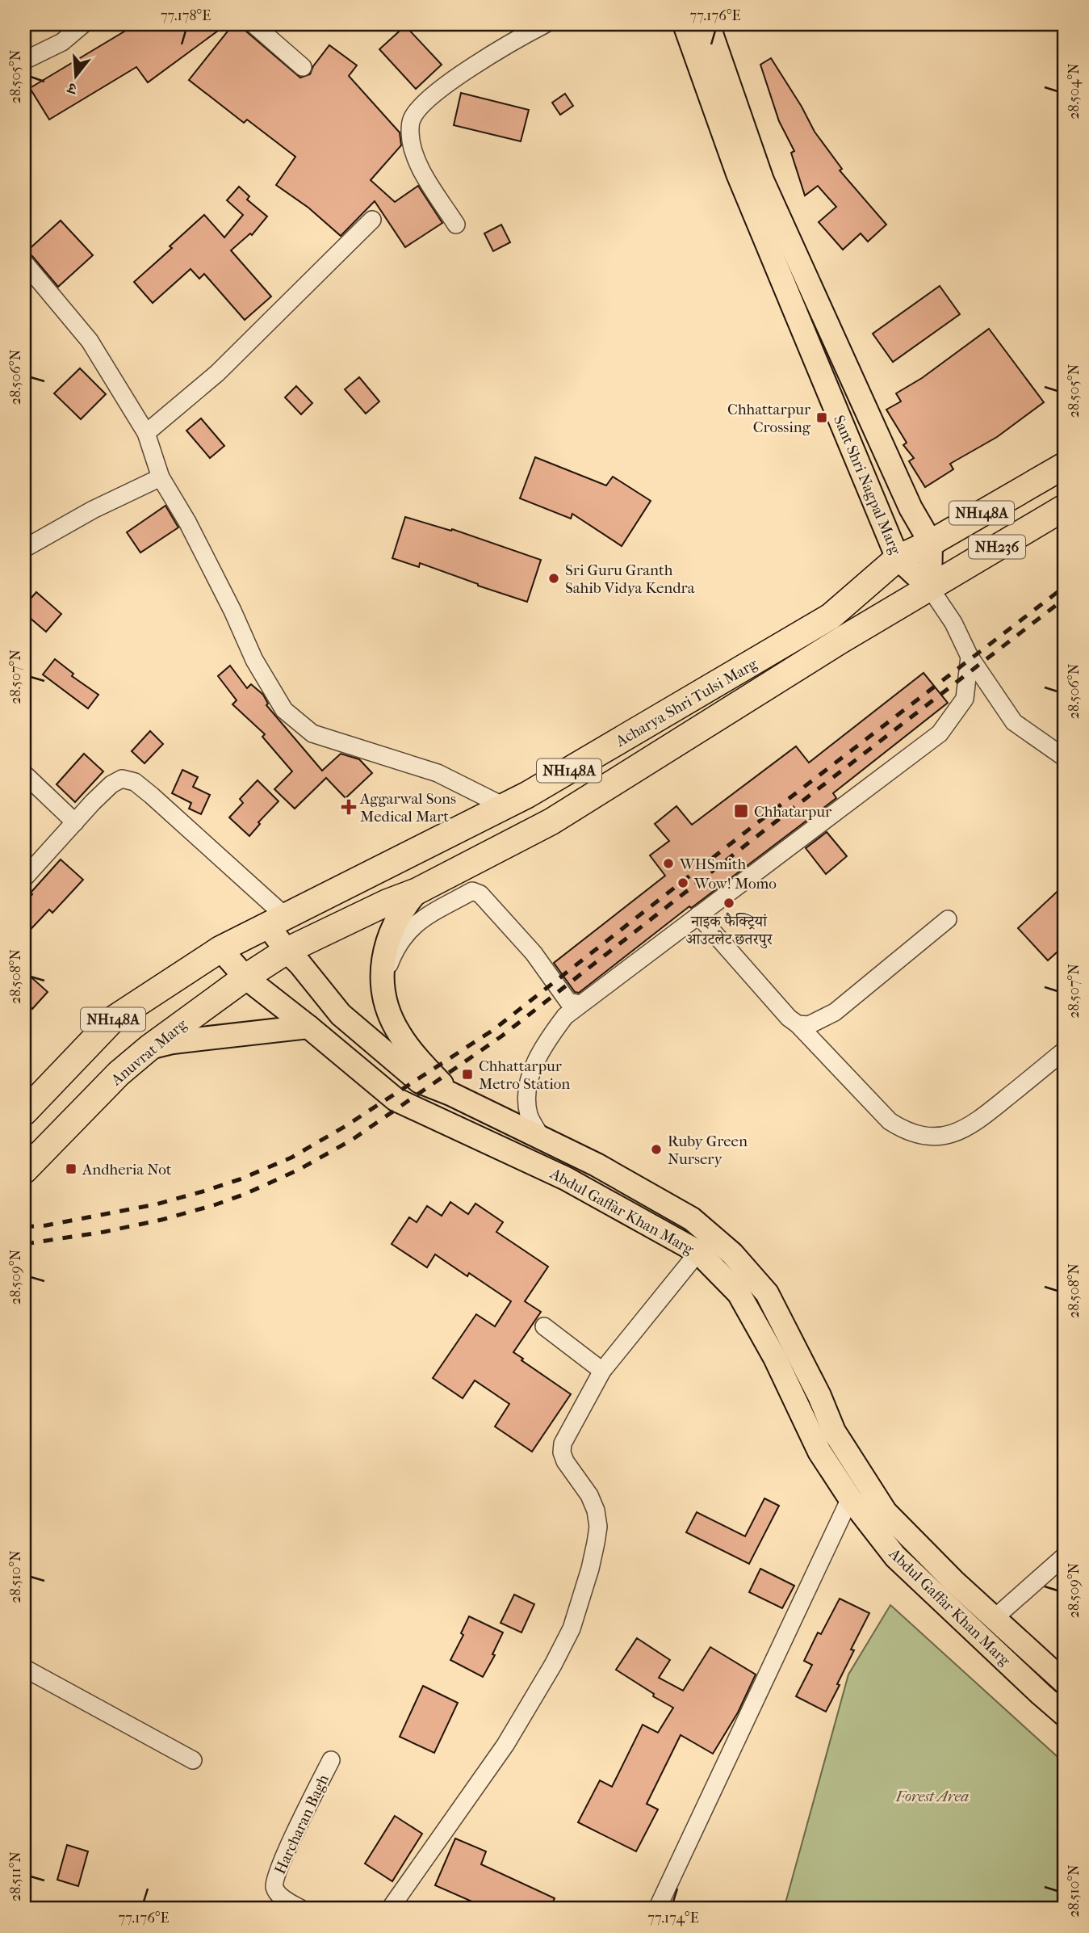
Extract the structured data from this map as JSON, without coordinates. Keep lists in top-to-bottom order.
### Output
{
  "streets": {
    "highway": [
      "NH148A",
      "NH236",
      "Acharya Shri Tulsi Marg",
      "Anuvrat Marg"
    ],
    "main road": ["Sant Shri Nagpal Marg", "Abdul Gaffar Khan Marg"],
    "street": ["Harcharan Bagh"]
  },
  "crossings": [
    ["Sant Shri Nagpal Marg", "NH148A"],
    ["Sant Shri Nagpal Marg", "NH236"],
    ["Sant Shri Nagpal Marg", "Acharya Shri Tulsi Marg"],
    ["NH148A", "Acharya Shri Tulsi Marg"],
    ["NH148A", "Abdul Gaffar Khan Marg"],
    ["NH236", "Acharya Shri Tulsi Marg"],
    ["Acharya Shri Tulsi Marg", "Anuvrat Marg"],
    ["Acharya Shri Tulsi Marg", "Abdul Gaffar Khan Marg"],
    ["Anuvrat Marg", "Abdul Gaffar Khan Marg"]
  ],
  "parks": ["Forest Area"],
  "places": {
    "transit": [
      "Chhattarpur Crossing",
      "Chhatarpur",
      "Chhattarpur Metro Station",
      "Andheria Not"
    ],
    "other": [
      "Sri Guru Granth Sahib Vidya Kendra",
      "WHSmith",
      "Wow! Momo",
      "नाइक फैक्ट्रियां आउटलेट छतरपुर",
      "Ruby Green Nursery"
    ],
    "health": ["Aggarwal Sons Medical Mart"]
  },
  "north": "bottom",
  "coordinates": [
    "77.178°E",
    "77.176°E",
    "28.505°N",
    "28.504°N",
    "28.506°N",
    "28.507°N",
    "28.508°N",
    "28.509°N",
    "28.510°N",
    "28.511°N",
    "77.174°E"
  ]
}
